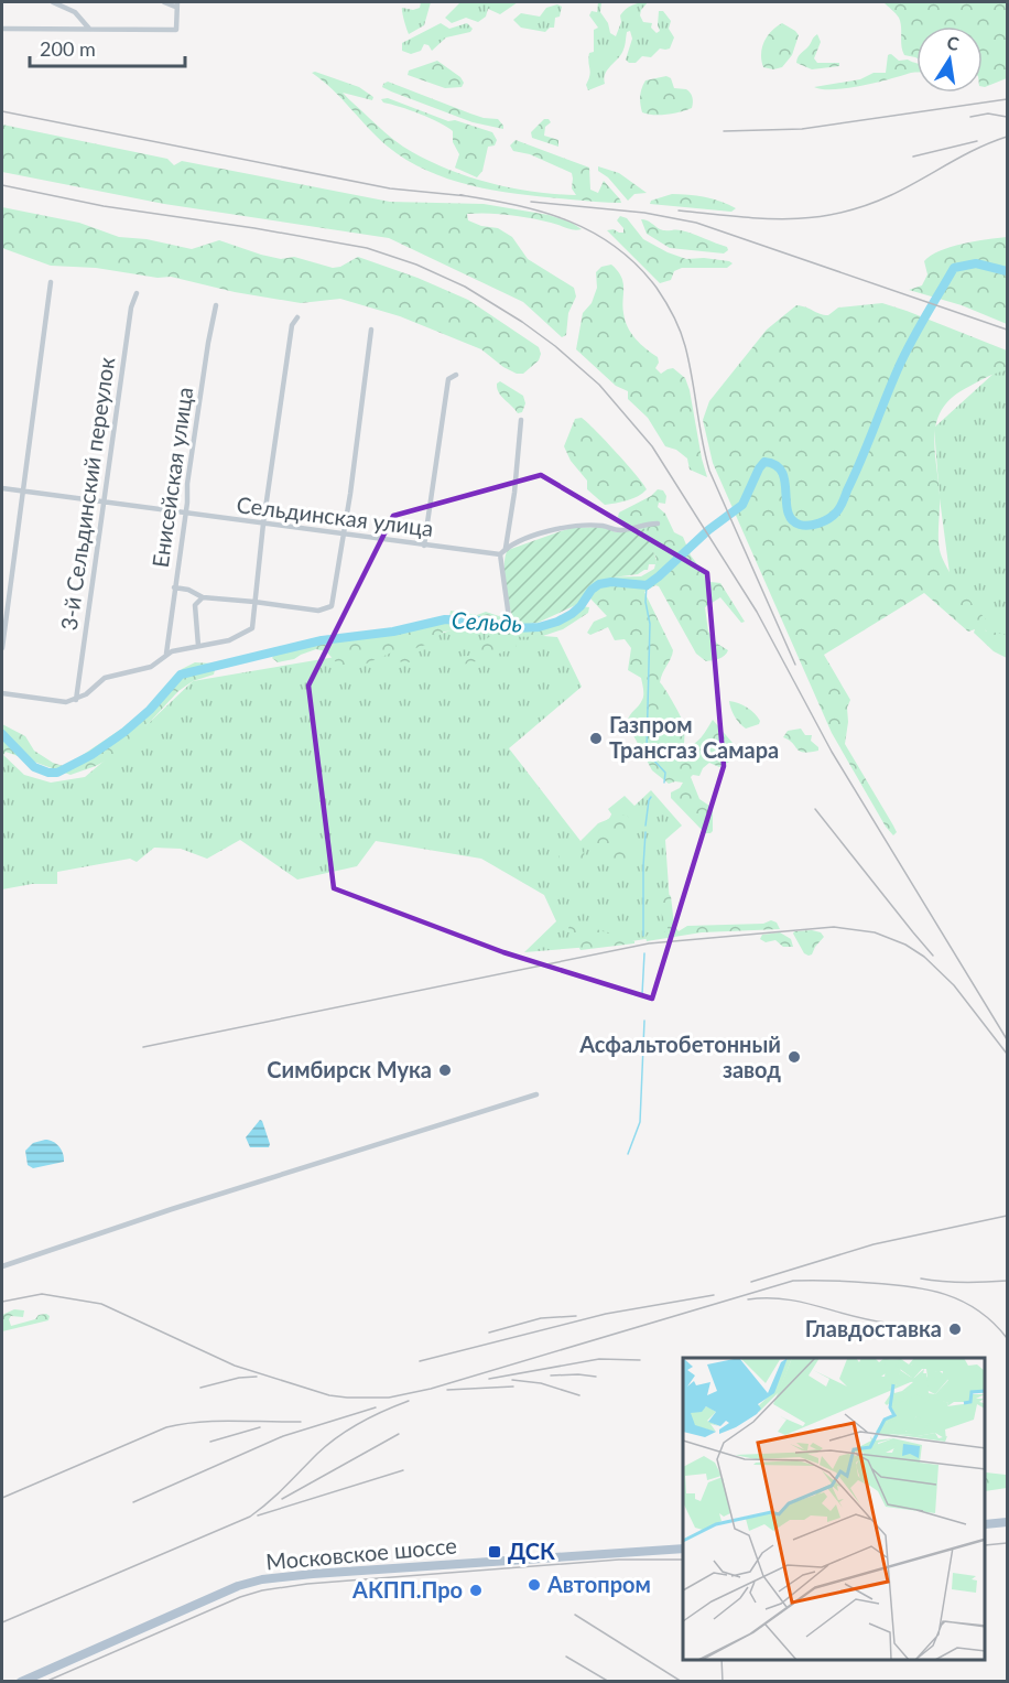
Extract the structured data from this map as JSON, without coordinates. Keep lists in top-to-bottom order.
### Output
{
  "streets": {
    "main road": ["Московское шоссе"],
    "street": ["Енисейская улица", "3-й Сельдинский переулок", "Сельдинская улица"]
  },
  "crossings": [
    ["Енисейская улица", "Сельдинская улица"],
    ["3-й Сельдинский переулок", "Сельдинская улица"]
  ],
  "water": ["Сельдь"],
  "places": {
    "other": [
      "Газпром Трансгаз Самара",
      "Асфальтобетонный завод",
      "Симбирск Мука",
      "Главдоставка",
      "Автопром",
      "АКПП.Про"
    ],
    "transit": ["ДСК"]
  },
  "scale_bar": "200 m",
  "north": "top"
}
